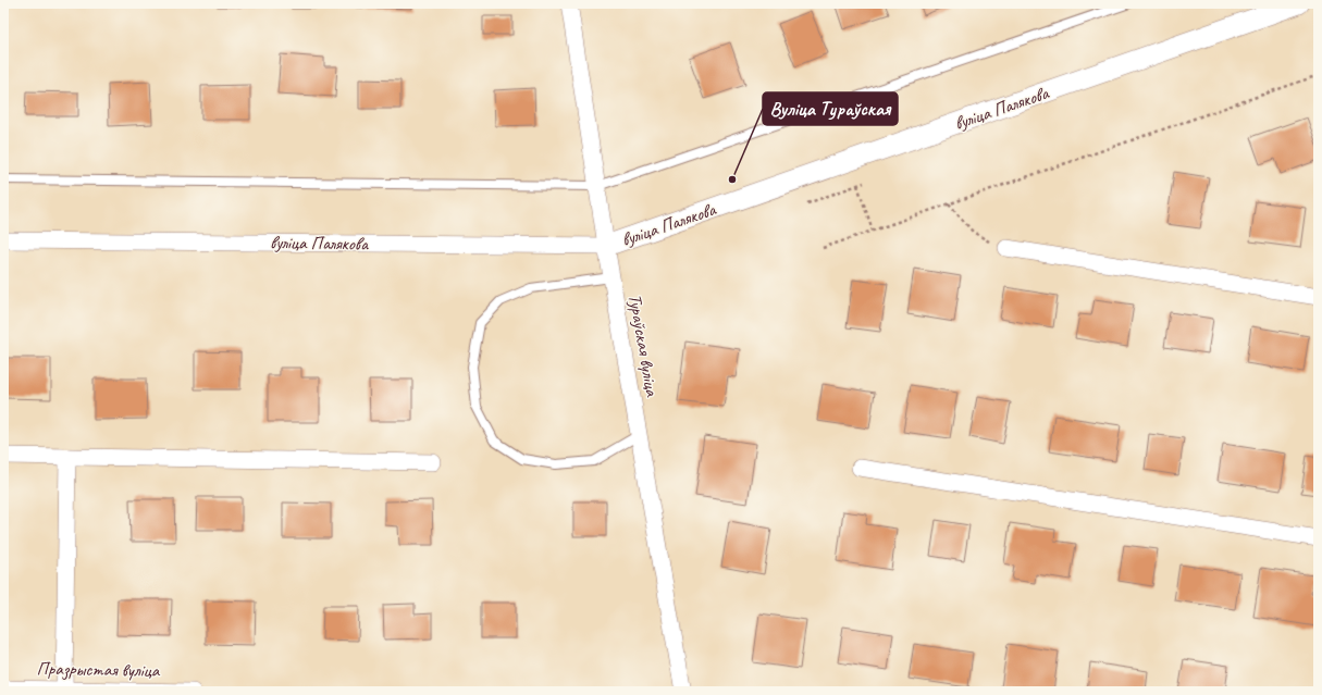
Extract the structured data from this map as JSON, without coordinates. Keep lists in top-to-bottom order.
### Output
{
  "streets": {
    "street": ["вуліца Палякова", "Тураўская вуліца", "Празрыстая вуліца"]
  },
  "crossings": [
    ["вуліца Палякова", "Тураўская вуліца"]
  ],
  "places": ["Вуліца Тураўская"]
}
